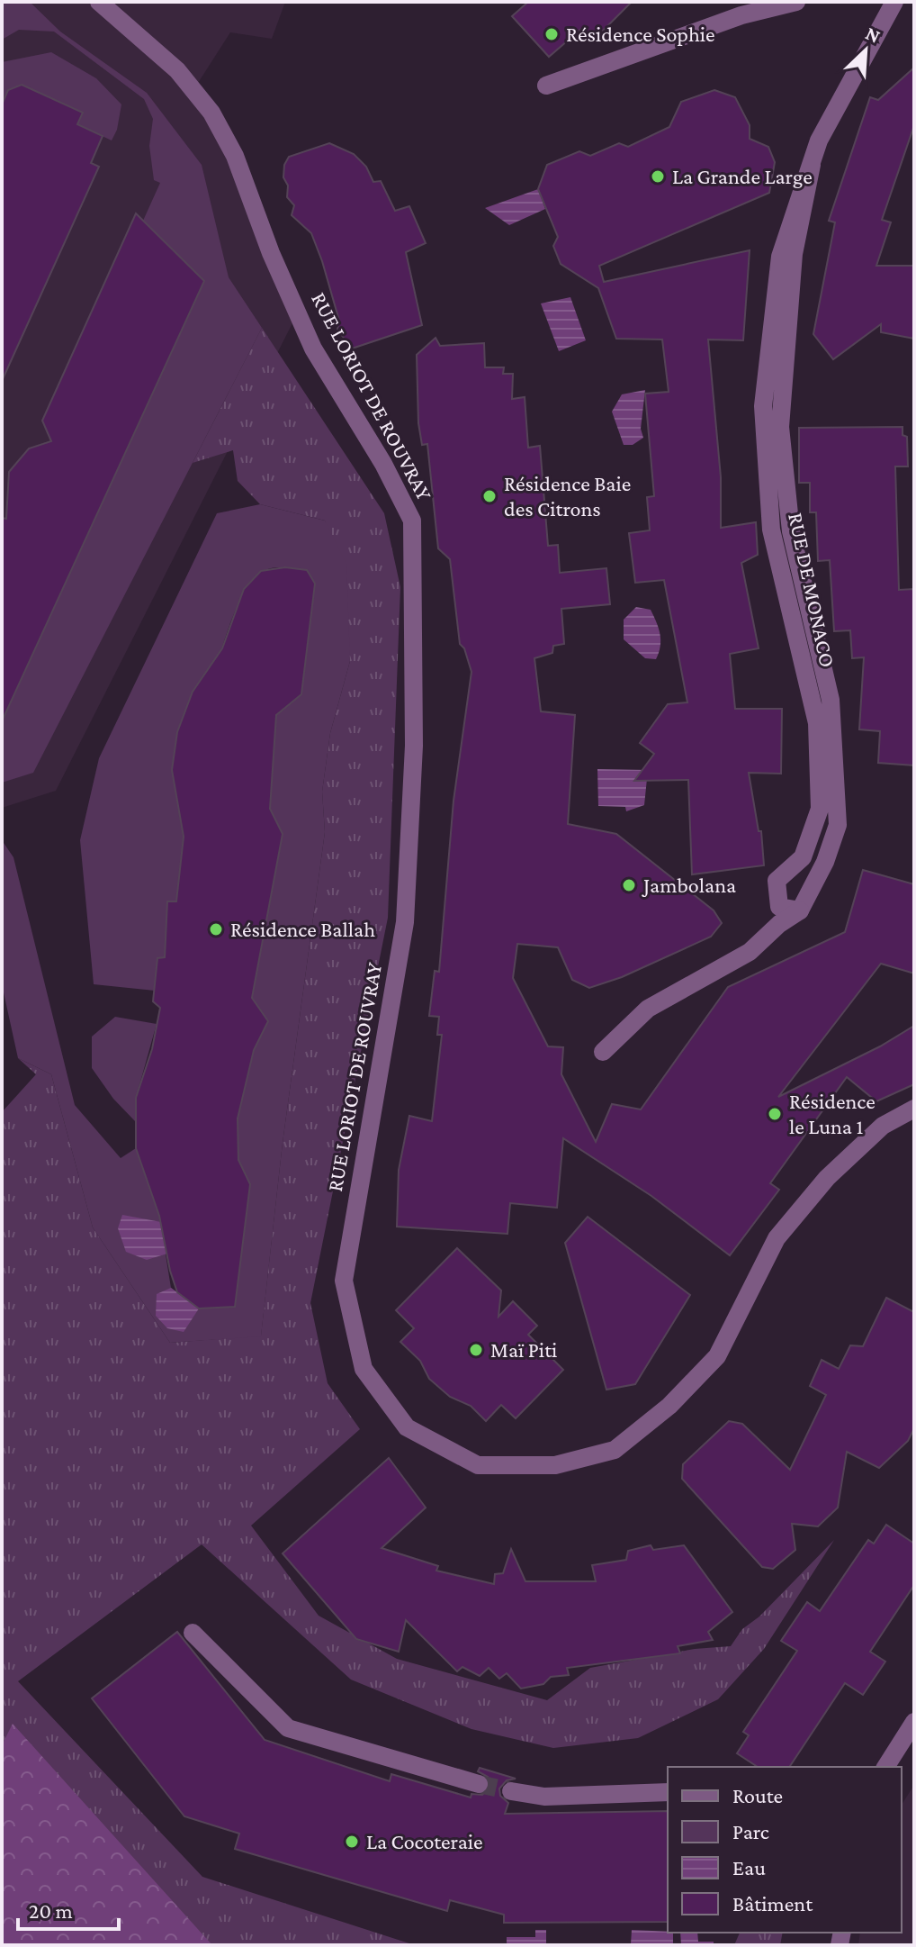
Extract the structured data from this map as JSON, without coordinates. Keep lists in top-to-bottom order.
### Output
{
  "streets": {
    "street": ["RUE LORIOT DE ROUVRAY", "RUE DE MONACO"]
  },
  "places": [
    "Résidence Sophie",
    "La Grande Large",
    "Résidence Baie des Citrons",
    "Jambolana",
    "Résidence Ballah",
    "Résidence le Luna 1",
    "Maï Piti",
    "La Cocoteraie"
  ],
  "legend": [
    "Route",
    "Parc",
    "Eau",
    "Bâtiment"
  ],
  "scale_bar": "20 m",
  "north": "top right"
}
